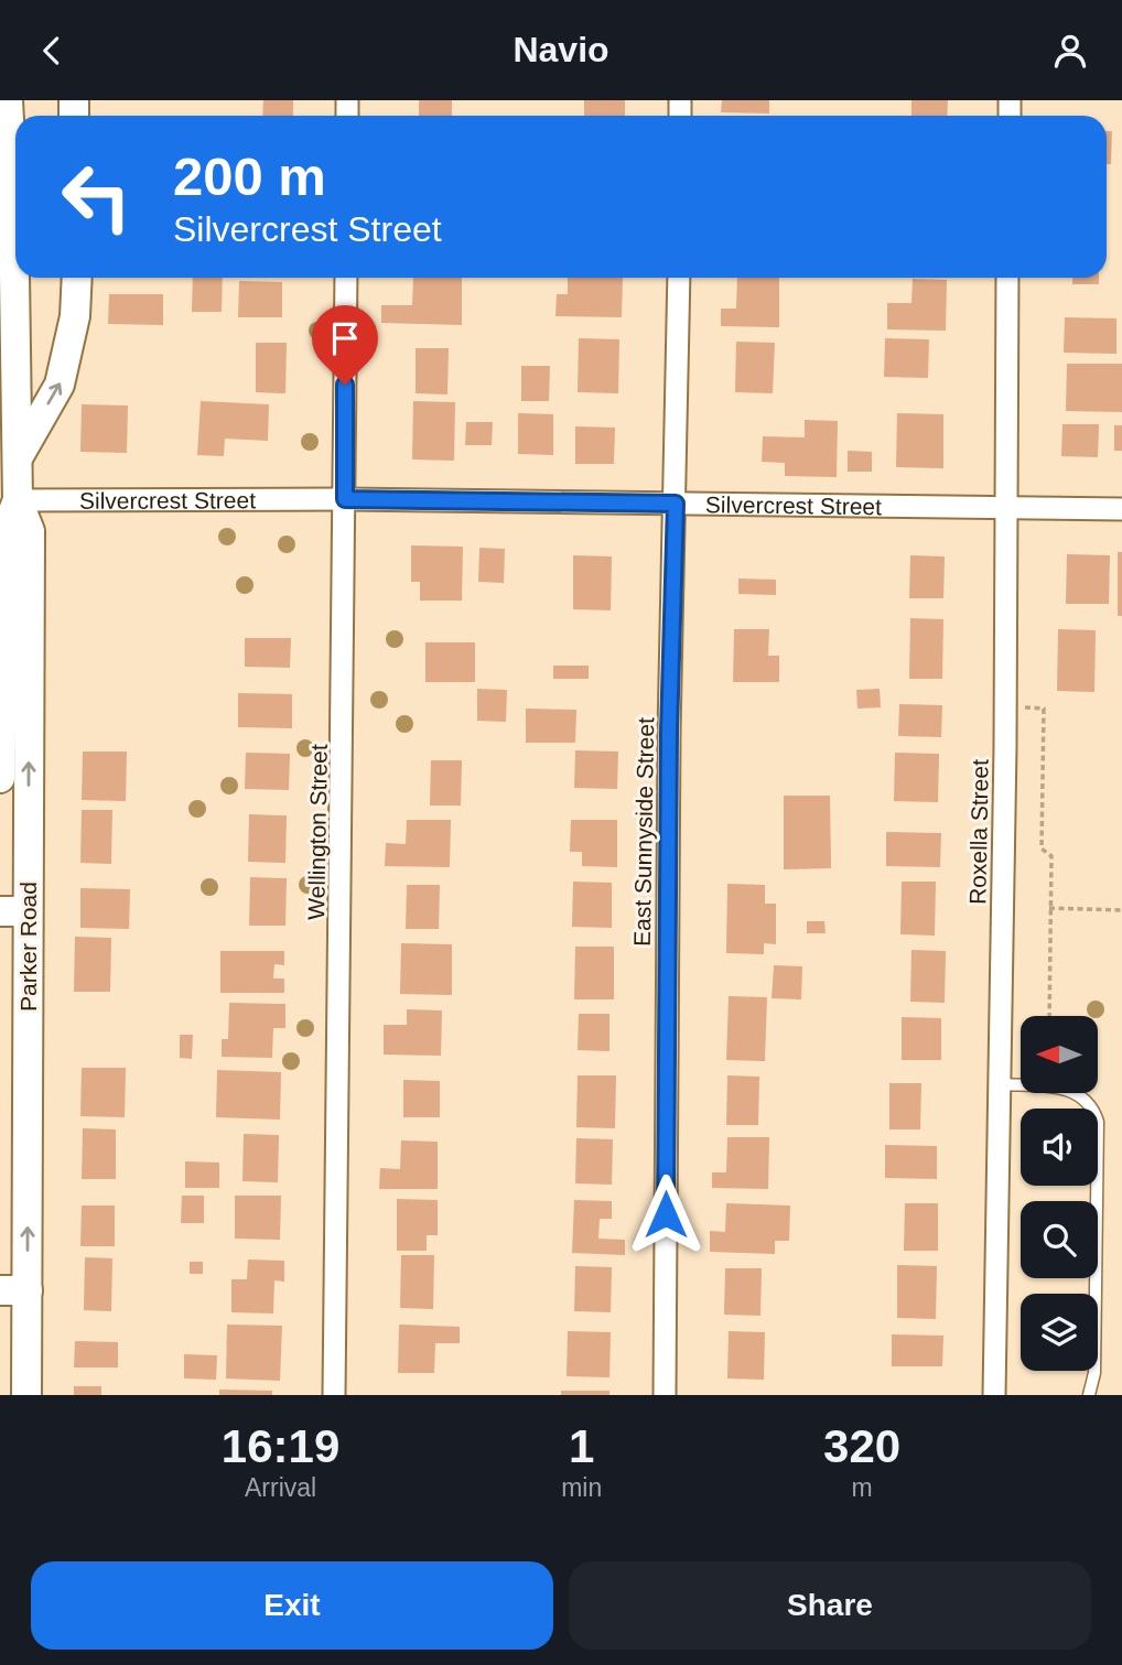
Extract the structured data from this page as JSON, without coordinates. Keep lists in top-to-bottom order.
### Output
{
  "streets": {
    "main road": ["Parker Road"],
    "street": [
      "Silvercrest Street",
      "Wellington Street",
      "East Sunnyside Street",
      "Roxella Street"
    ]
  },
  "crossings": [
    ["Silvercrest Street", "Wellington Street"],
    ["Silvercrest Street", "East Sunnyside Street"],
    ["Silvercrest Street", "Roxella Street"],
    ["Silvercrest Street", "Parker Road"]
  ],
  "north": "left",
  "page": {
    "header": "Navio",
    "turn": ["200 m", "Silvercrest Street"],
    "eta": [
      "16:19",
      "Arrival",
      "1",
      "min",
      "320",
      "m"
    ],
    "buttons": ["Exit", "Share"]
  }
}
